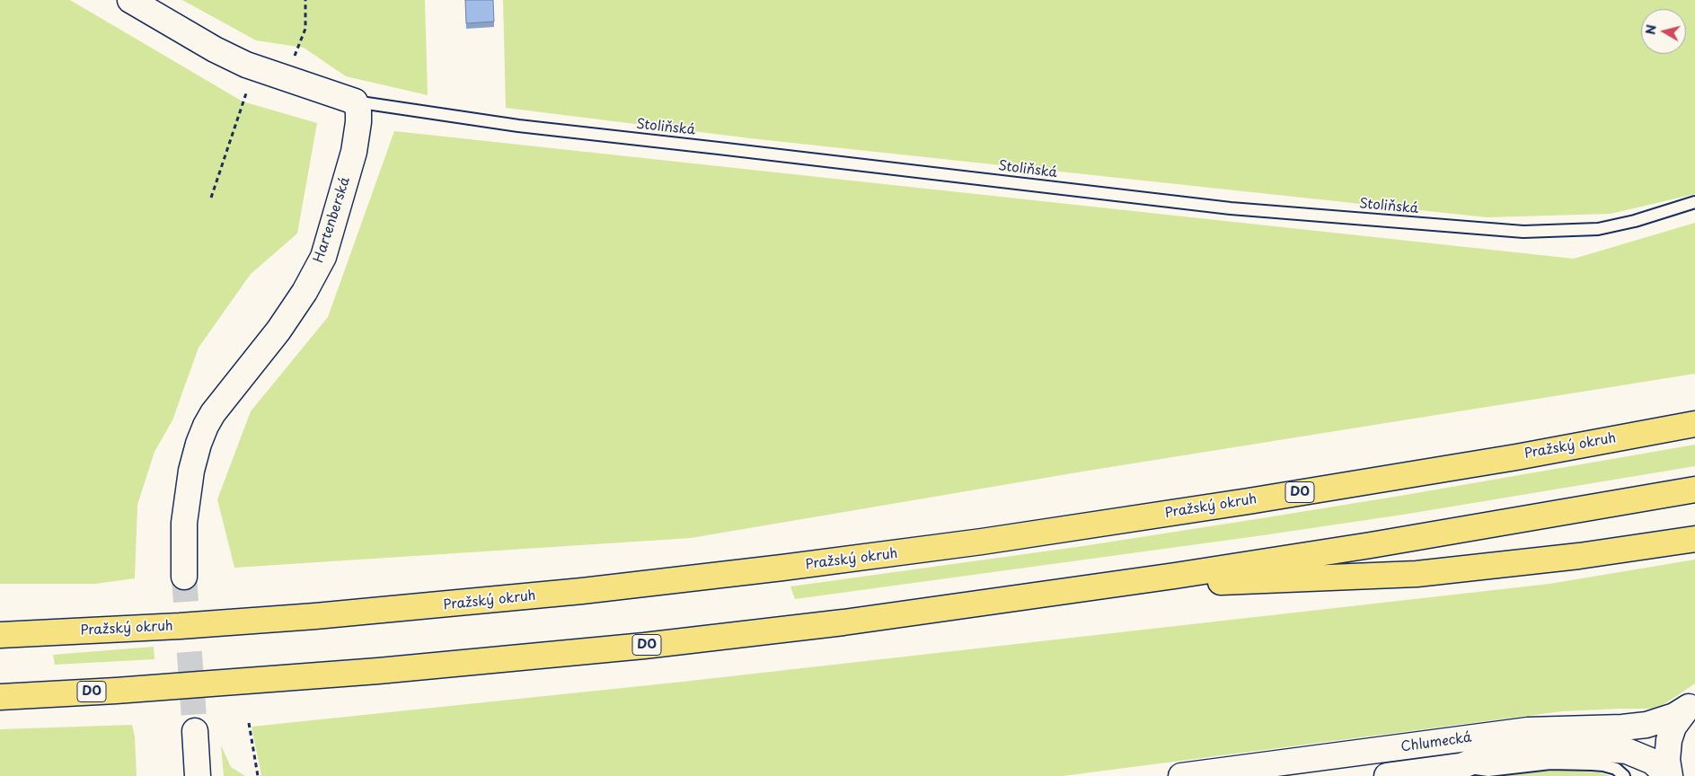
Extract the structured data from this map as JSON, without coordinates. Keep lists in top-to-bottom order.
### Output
{
  "streets": {
    "highway": ["Pražský okruh", "D0"],
    "main road": ["Hartenberská", "Chlumecká"],
    "lane": ["Stoliňská"]
  },
  "crossings": [
    ["Stoliňská", "Hartenberská"]
  ],
  "north": "left"
}
